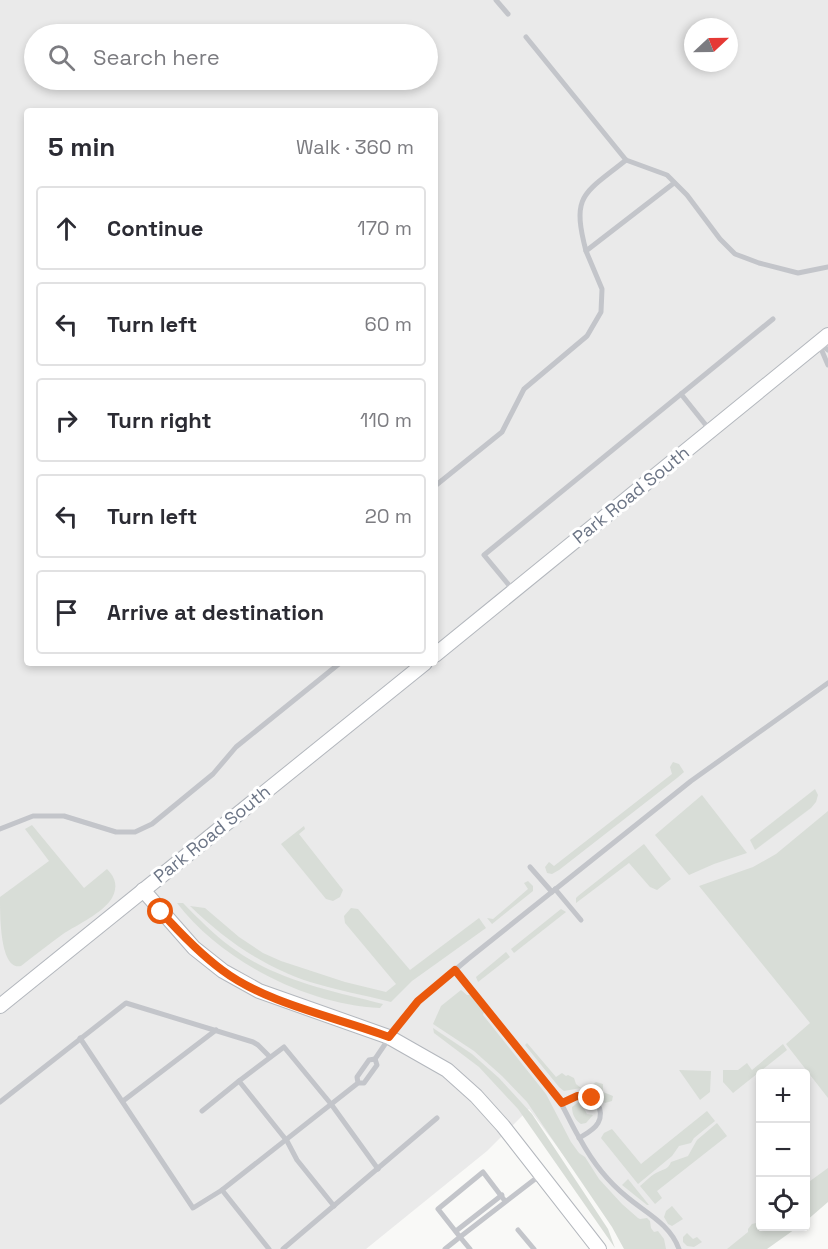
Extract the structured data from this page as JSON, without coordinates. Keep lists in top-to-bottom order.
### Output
{
  "streets": {
    "main road": ["Park Road South"]
  },
  "north": "right",
  "page": {
    "search": "Search here",
    "heading": ["5 min", "Walk · 360 m"],
    "list": [
      ["Continue", "170 m"],
      ["Turn left", "60 m"],
      ["Turn right", "110 m"],
      ["Turn left", "20 m"],
      "Arrive at destination"
    ],
    "map_buttons": ["+", "−"]
  }
}
